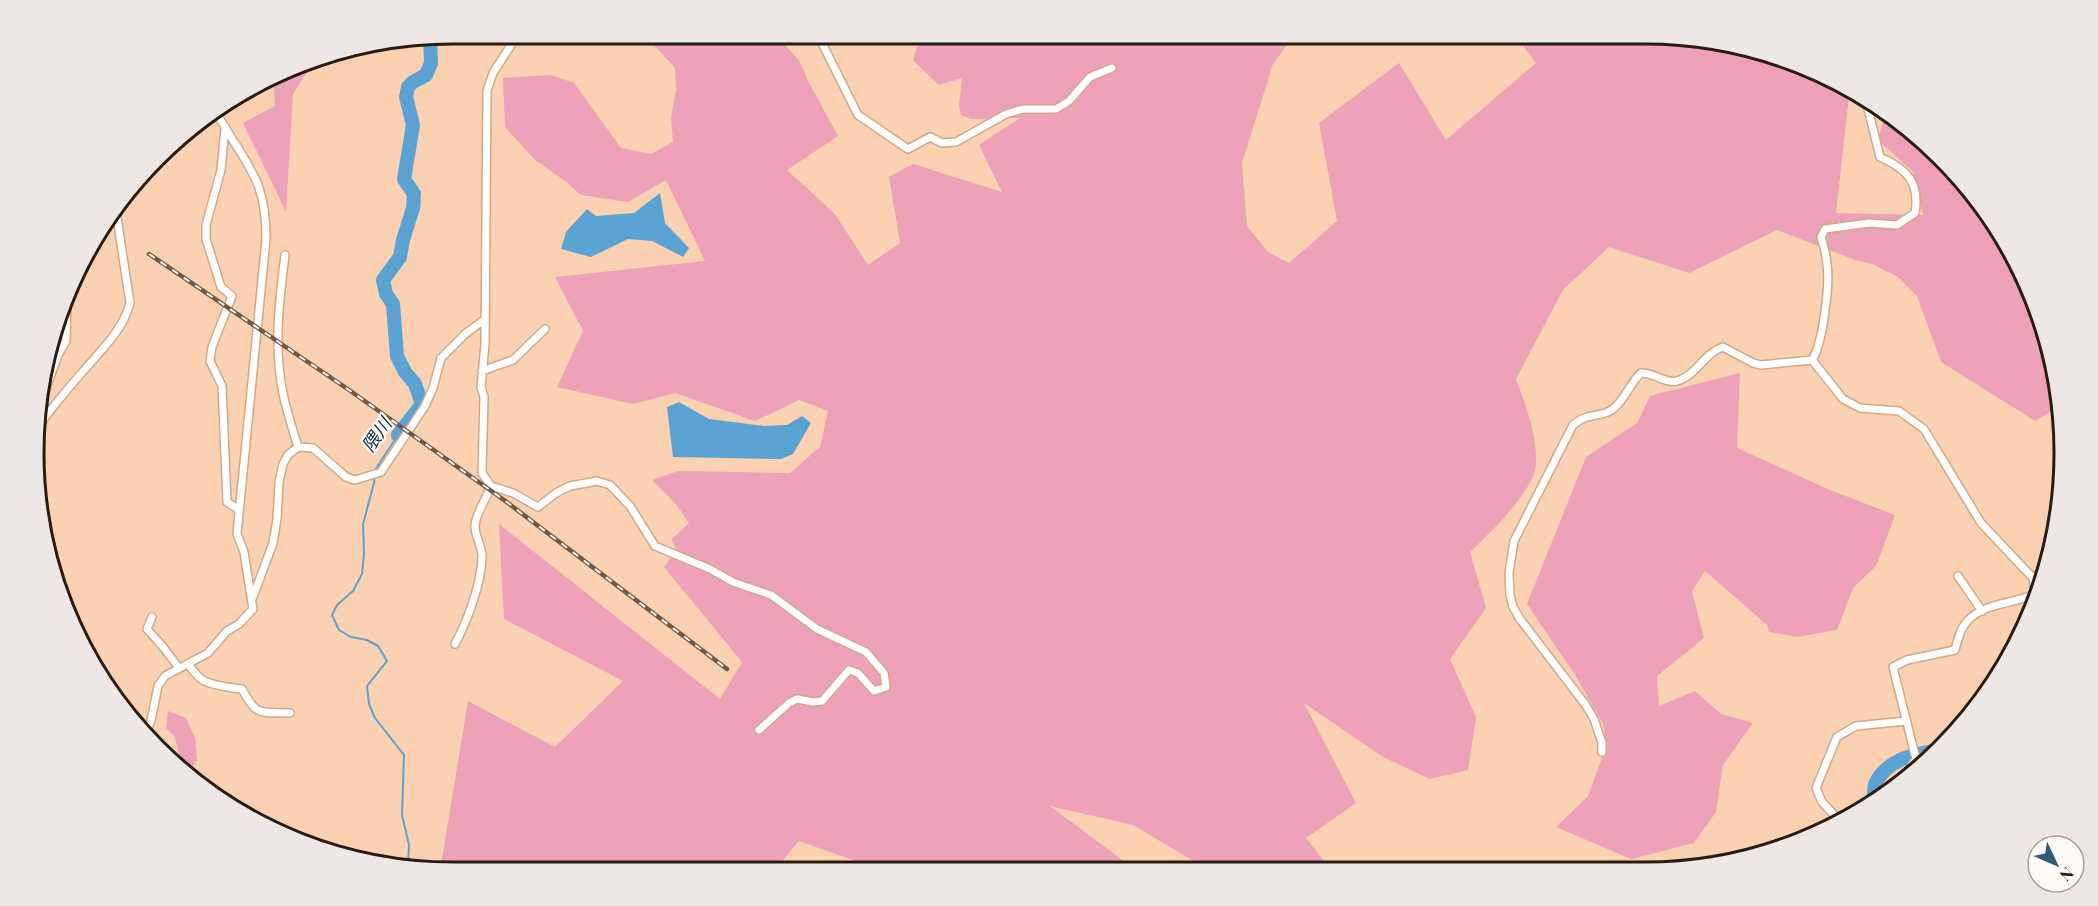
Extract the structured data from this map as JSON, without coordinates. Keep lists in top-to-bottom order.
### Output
{
  "water": ["隈川"],
  "north": "bottom right"
}
